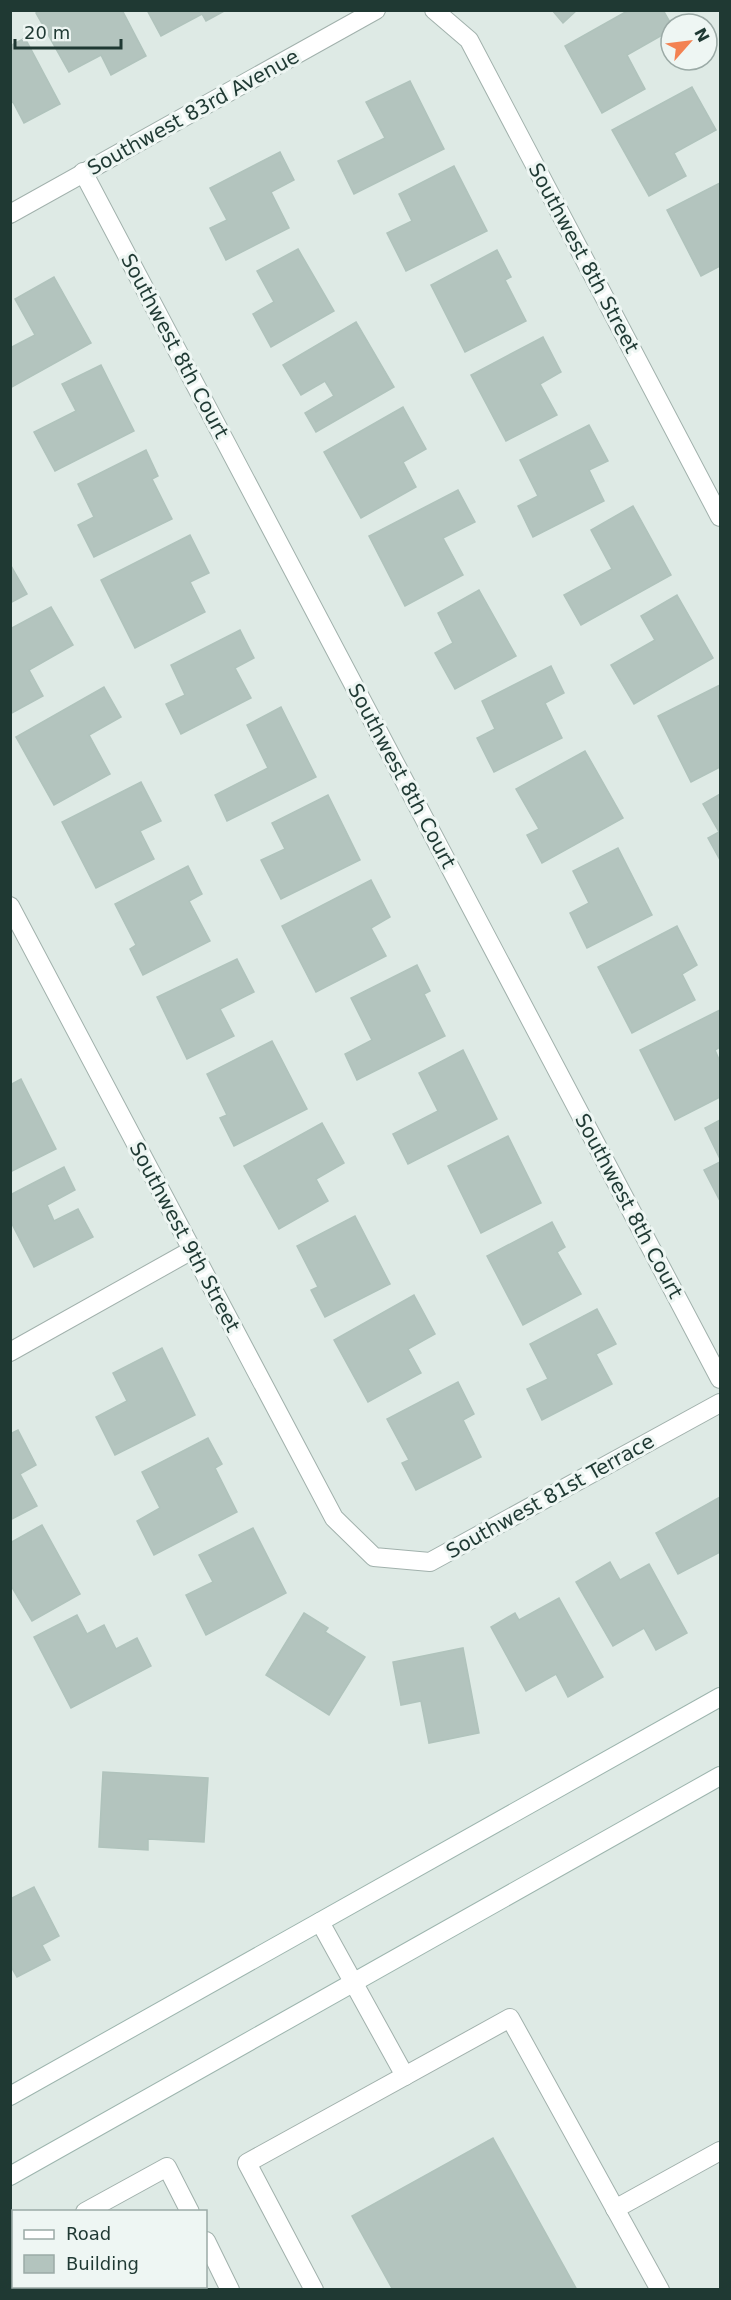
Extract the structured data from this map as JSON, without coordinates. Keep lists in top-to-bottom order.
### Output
{
  "streets": {
    "street": [
      "Southwest 83rd Avenue",
      "Southwest 8th Street",
      "Southwest 8th Court",
      "Southwest 9th Street",
      "Southwest 81st Terrace"
    ]
  },
  "crossings": [
    ["Southwest 83rd Avenue", "Southwest 8th Court"],
    ["Southwest 9th Street", "Southwest 81st Terrace"]
  ],
  "legend": ["Road", "Building"],
  "scale_bar": "20 m",
  "north": "top right"
}
